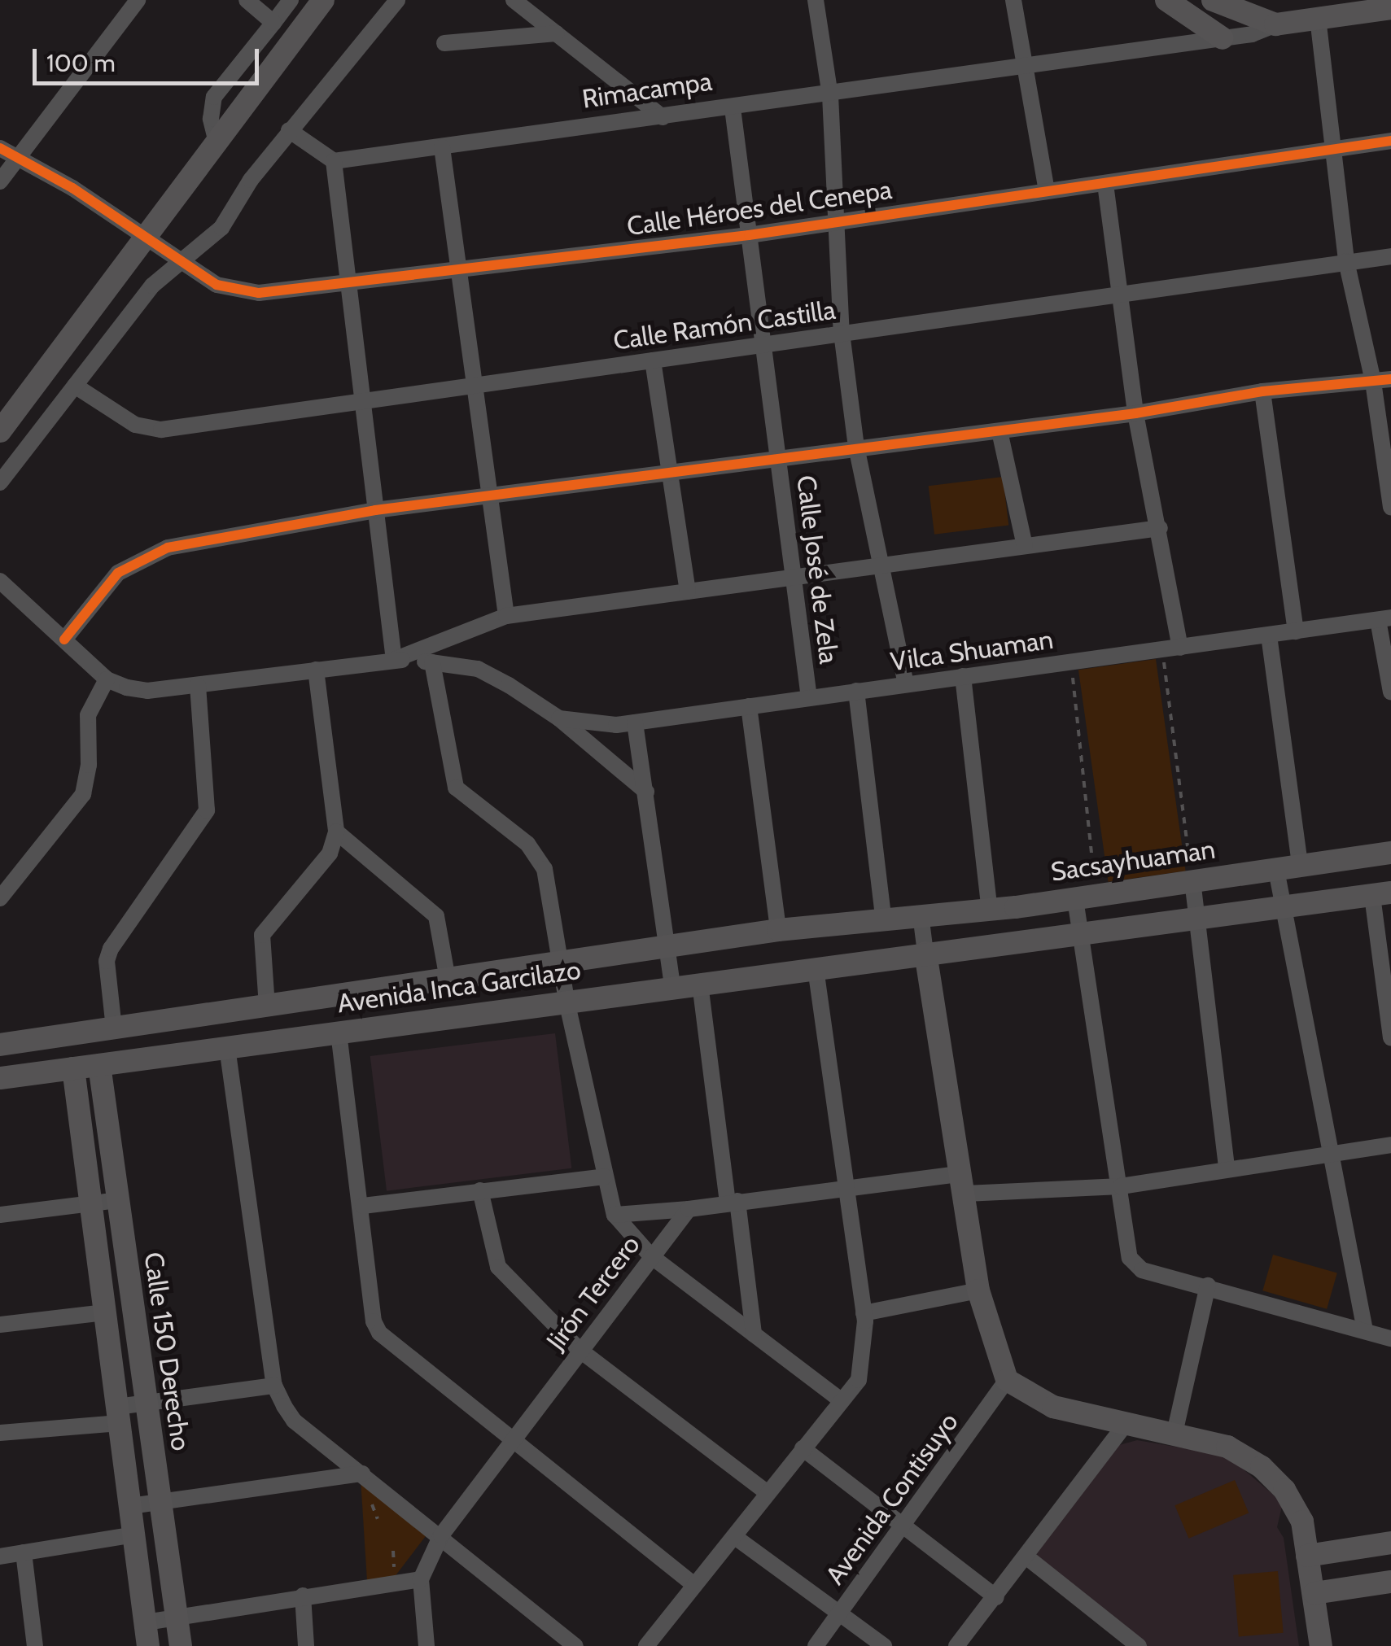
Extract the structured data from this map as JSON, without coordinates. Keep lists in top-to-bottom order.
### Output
{
  "streets": {
    "main road": ["Sacsayhuaman", "Avenida Inca Garcilazo", "Calle 150 Derecho"],
    "street": [
      "Rimacampa",
      "Calle Héroes del Cenepa",
      "Calle Ramón Castilla",
      "Calle José de Zela",
      "Vilca Shuaman",
      "Jirón Tercero",
      "Avenida Contisuyo"
    ]
  },
  "crossings": [
    ["Rimacampa", "Calle José de Zela"],
    ["Calle Héroes del Cenepa", "Calle José de Zela"],
    ["Calle Ramón Castilla", "Calle José de Zela"],
    ["Calle José de Zela", "Vilca Shuaman"],
    ["Sacsayhuaman", "Avenida Inca Garcilazo"],
    ["Avenida Inca Garcilazo", "Calle 150 Derecho"]
  ],
  "scale_bar": "100 m"
}
